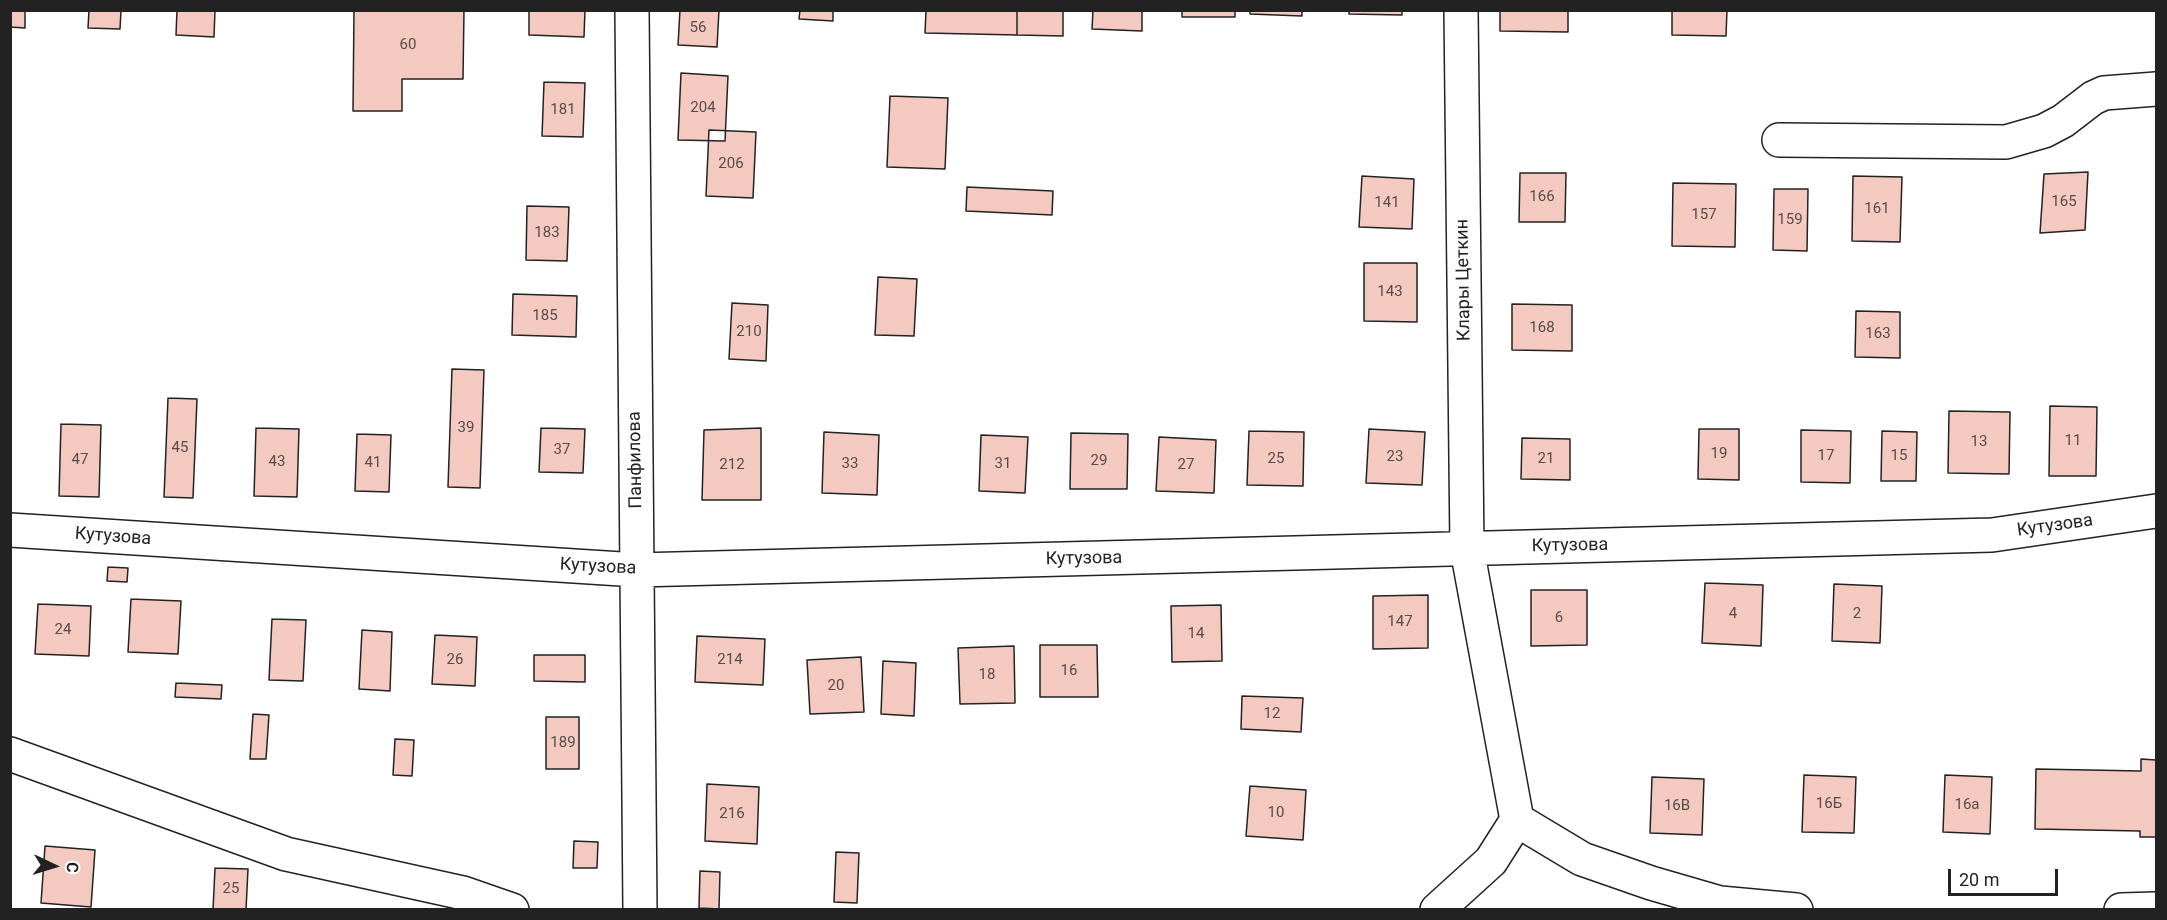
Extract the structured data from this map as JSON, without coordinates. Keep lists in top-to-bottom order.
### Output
{
  "streets": {
    "street": ["Клары Цеткин", "Панфилова", "Кутузова"]
  },
  "crossings": [
    ["Клары Цеткин", "Кутузова"],
    ["Панфилова", "Кутузова"]
  ],
  "house_numbers": [
    "56",
    "60",
    "204",
    "181",
    "206",
    "166",
    "165",
    "141",
    "161",
    "157",
    "159",
    "183",
    "143",
    "185",
    "168",
    "210",
    "163",
    "39",
    "11",
    "13",
    "45",
    "37",
    "19",
    "17",
    "15",
    "23",
    "25",
    "21",
    "47",
    "29",
    "43",
    "41",
    "33",
    "31",
    "212",
    "27",
    "4",
    "2",
    "6",
    "147",
    "24",
    "14",
    "26",
    "214",
    "16",
    "18",
    "20",
    "12",
    "189",
    "16Б",
    "16а",
    "16В",
    "10",
    "216",
    "25"
  ],
  "scale_bar": "20 m",
  "north": "right"
}
